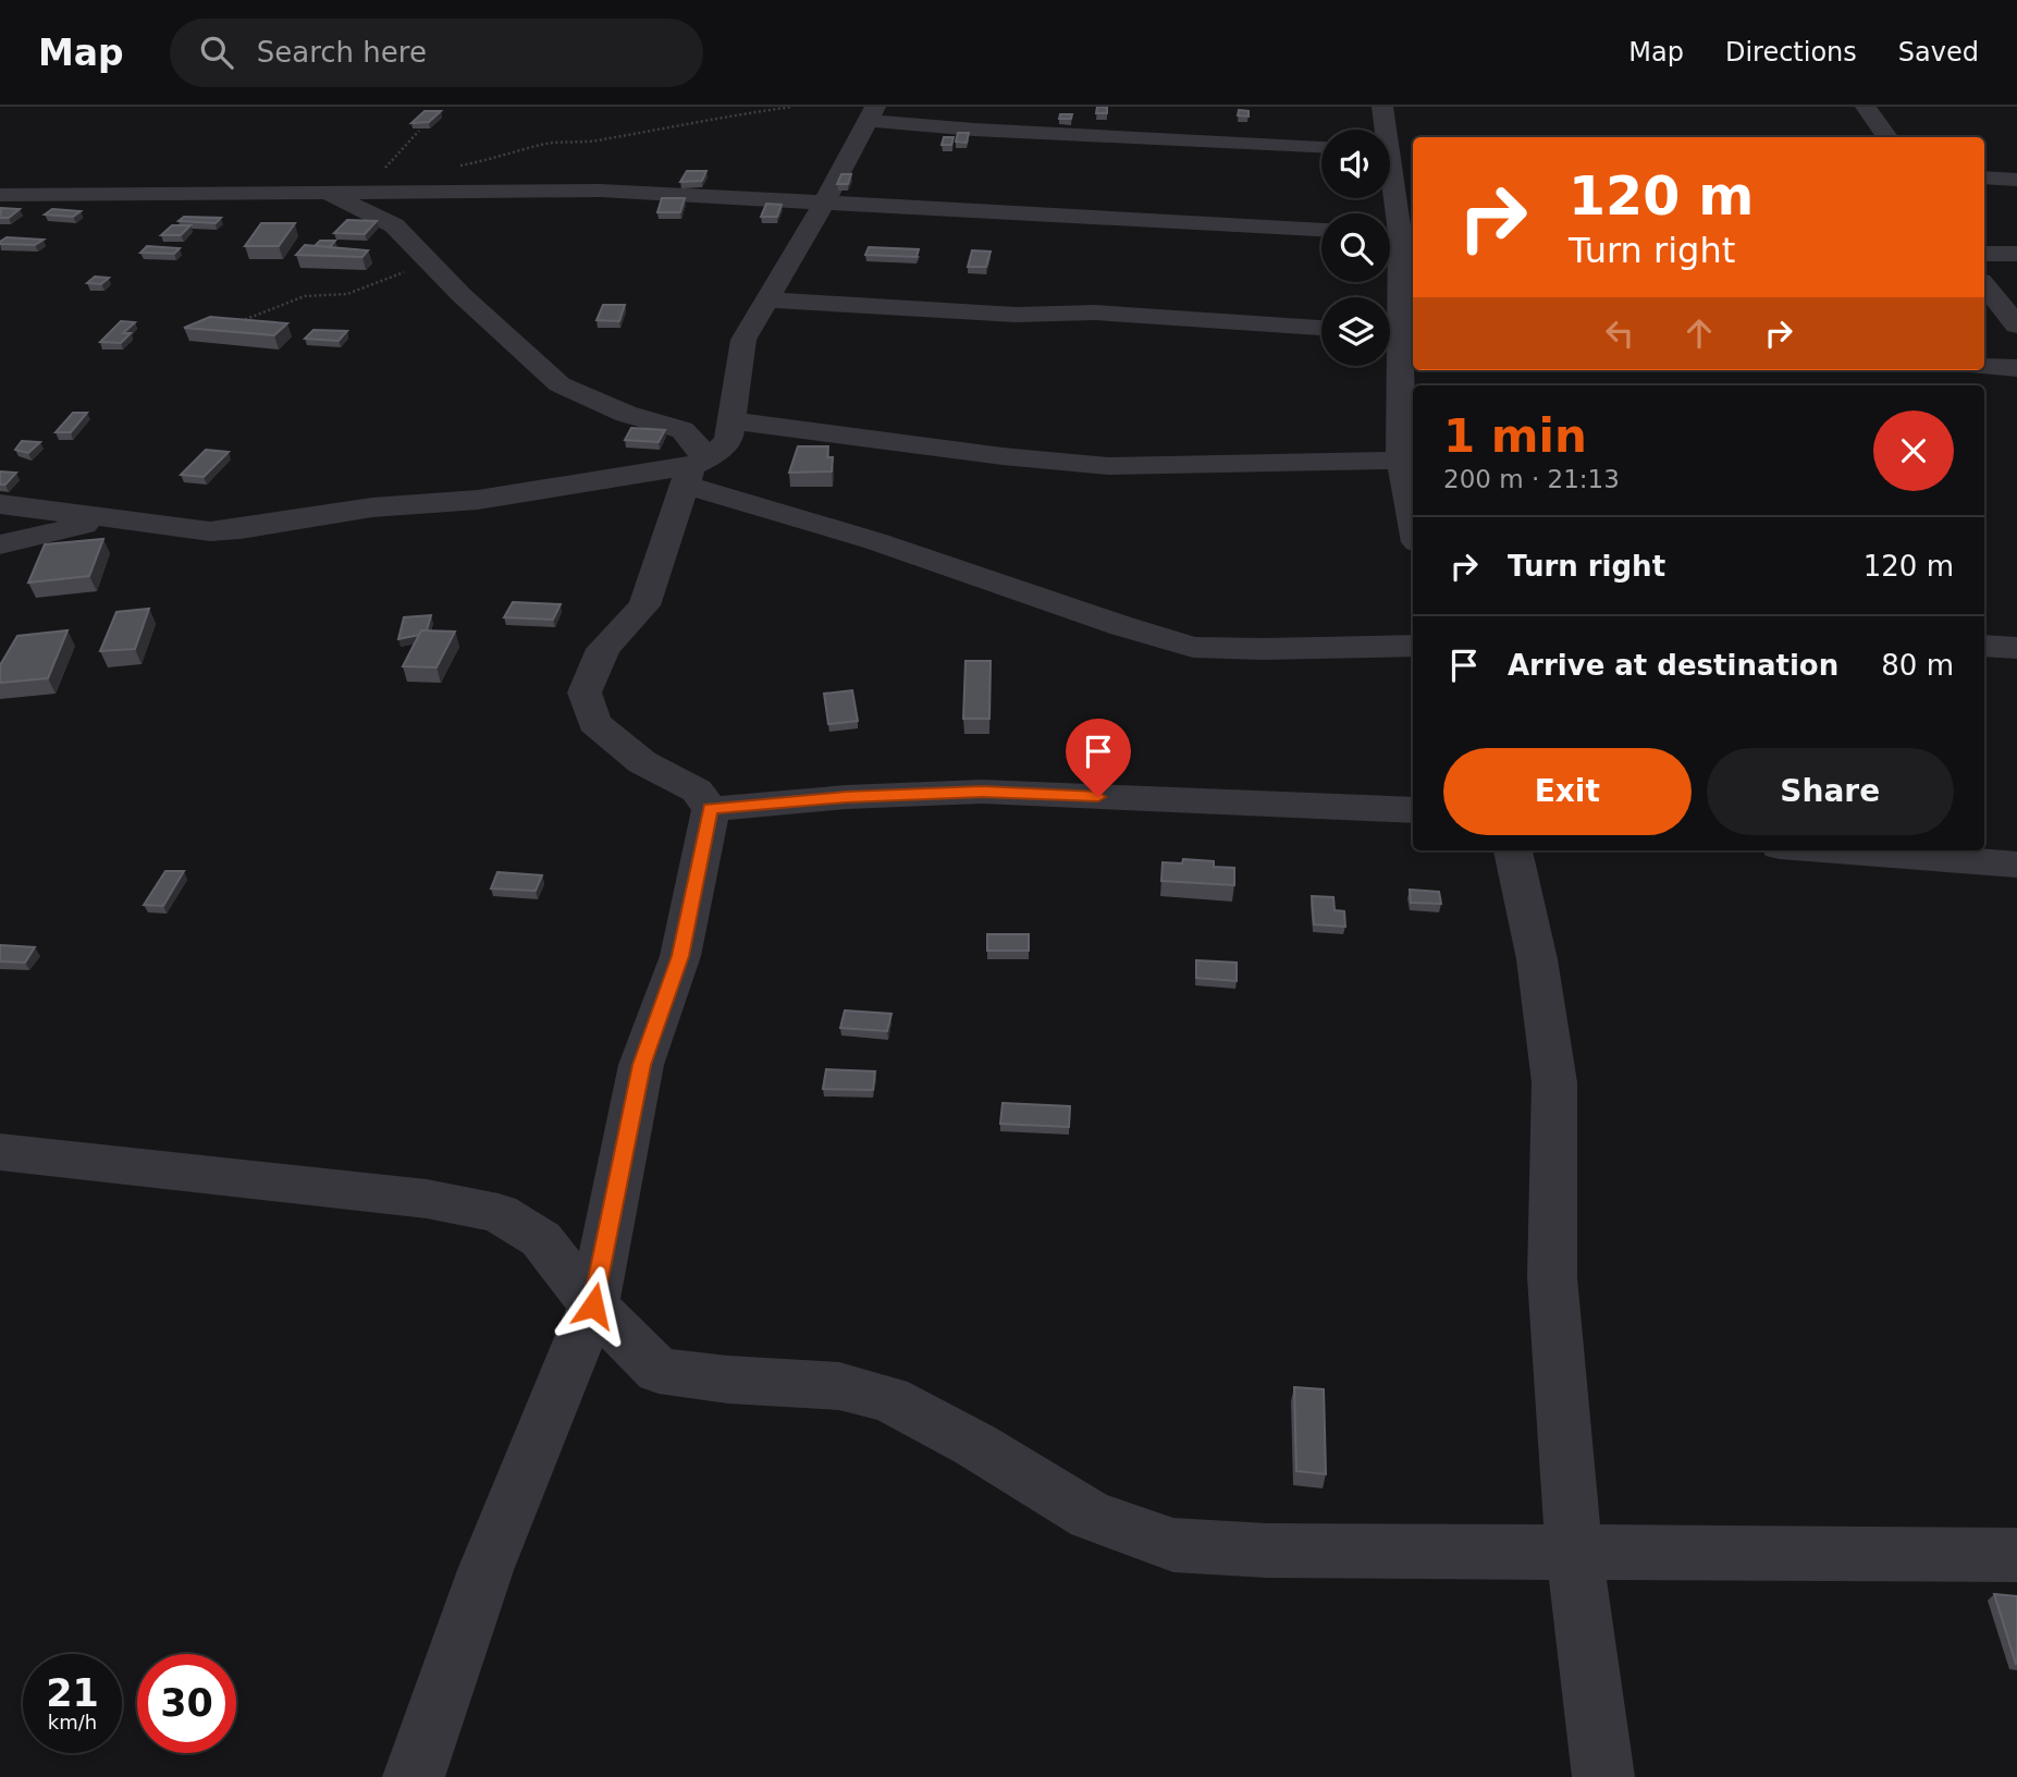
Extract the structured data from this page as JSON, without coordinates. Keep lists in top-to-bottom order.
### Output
{
  "page": {
    "header": "Map",
    "search": "Search here",
    "nav": ["Map", "Directions", "Saved"],
    "turn": ["120 m", "Turn right"],
    "heading": ["1 min", "200 m · 21:13"],
    "list": [
      {
        "name": "Turn right",
        "value": "120 m"
      },
      {
        "name": "Arrive at destination",
        "value": "80 m"
      }
    ],
    "buttons": ["Exit", "Share"],
    "speed": "21 km/h",
    "limit": "30"
  }
}
